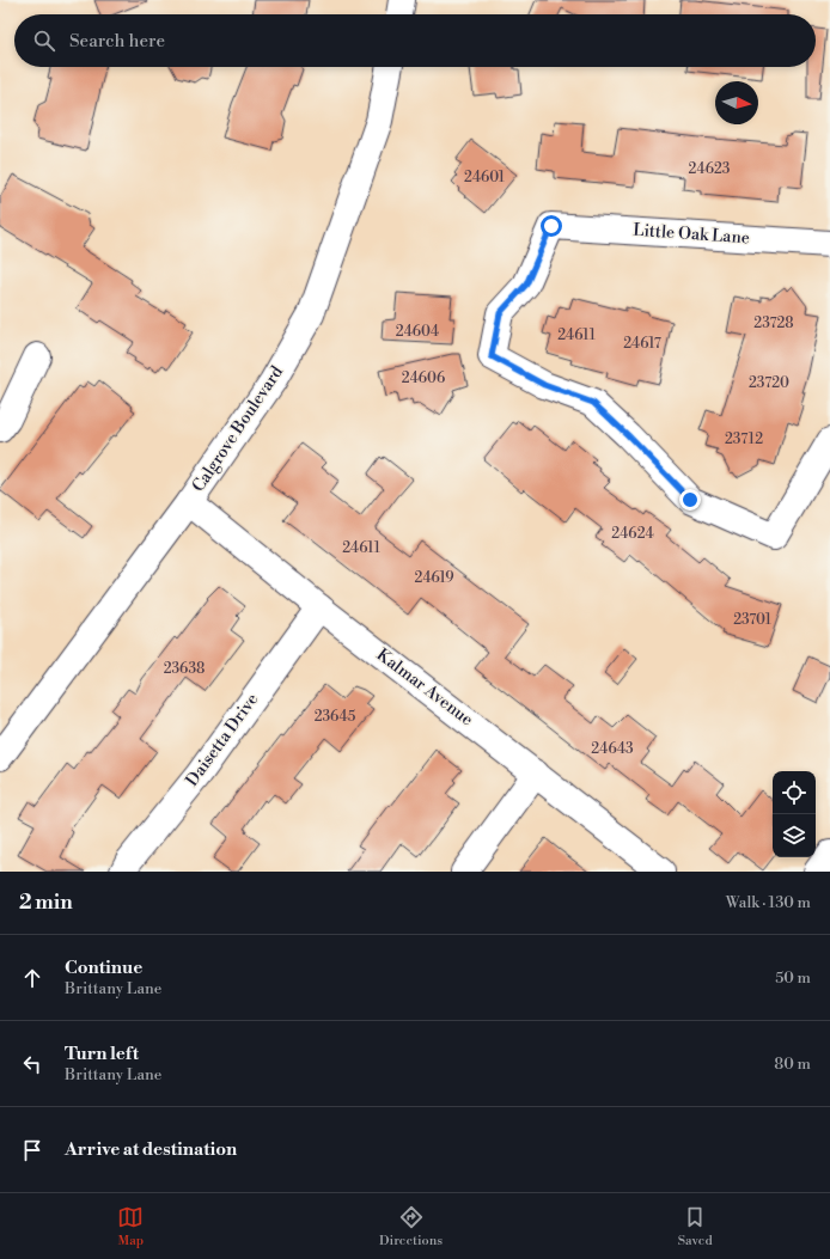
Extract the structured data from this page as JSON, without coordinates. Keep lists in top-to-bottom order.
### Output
{
  "streets": {
    "street": [
      "Little Oak Lane",
      "Calgrove Boulevard",
      "Kalmar Avenue",
      "Daisetta Drive"
    ]
  },
  "crossings": [
    ["Calgrove Boulevard", "Kalmar Avenue"],
    ["Kalmar Avenue", "Daisetta Drive"]
  ],
  "house_numbers": [
    "24623",
    "24601",
    "23728",
    "24604",
    "24611",
    "24617",
    "24606",
    "23720",
    "23712",
    "24624",
    "24611",
    "24619",
    "23701",
    "23638",
    "23645",
    "24643"
  ],
  "north": "right",
  "page": {
    "search": "Search here",
    "heading": ["2 min", "Walk · 130 m"],
    "list": [
      ["Continue", "Brittany Lane", "50 m"],
      ["Turn left", "Brittany Lane", "80 m"],
      "Arrive at destination"
    ],
    "nav": ["Map", "Directions", "Saved"]
  }
}
